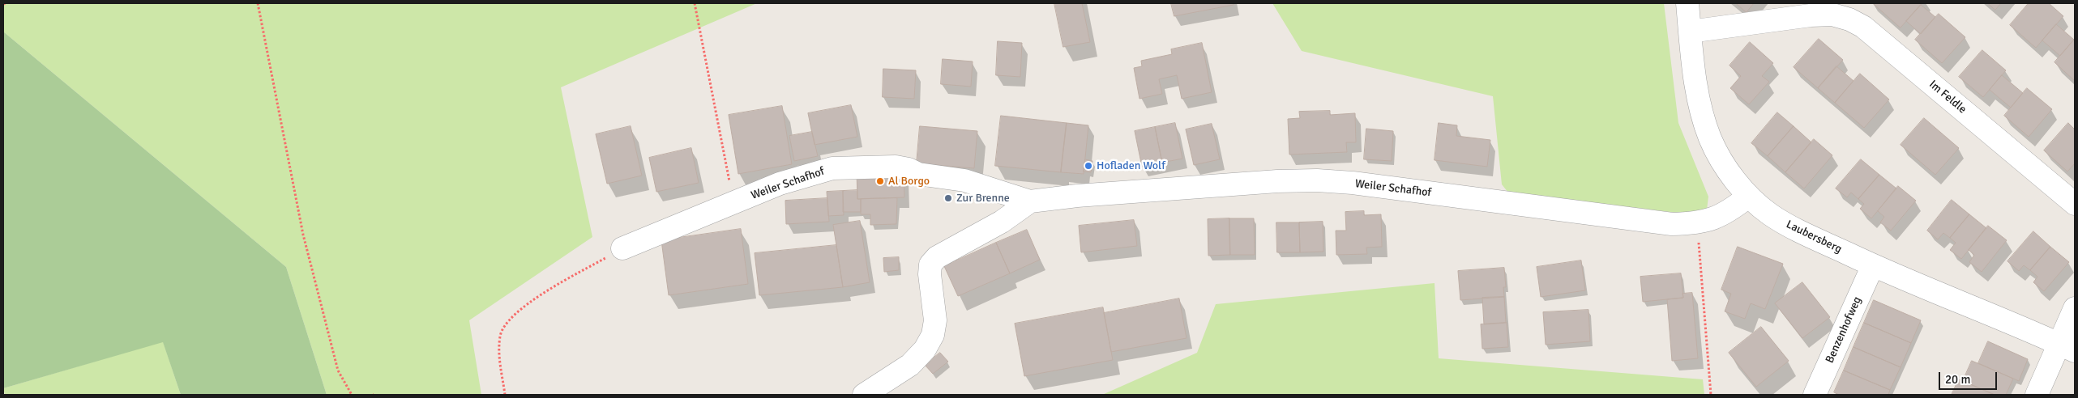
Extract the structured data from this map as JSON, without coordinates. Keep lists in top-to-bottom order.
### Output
{
  "streets": {
    "street": [
      "Im Feldle",
      "Weiler Schafhof",
      "Laubersberg",
      "Benzenhofweg"
    ]
  },
  "crossings": [
    ["Im Feldle", "Laubersberg"],
    ["Weiler Schafhof", "Laubersberg"],
    ["Laubersberg", "Benzenhofweg"]
  ],
  "places": ["Hofladen Wolf", "Al Borgo", "Zur Brenne"],
  "scale_bar": "20 m"
}
